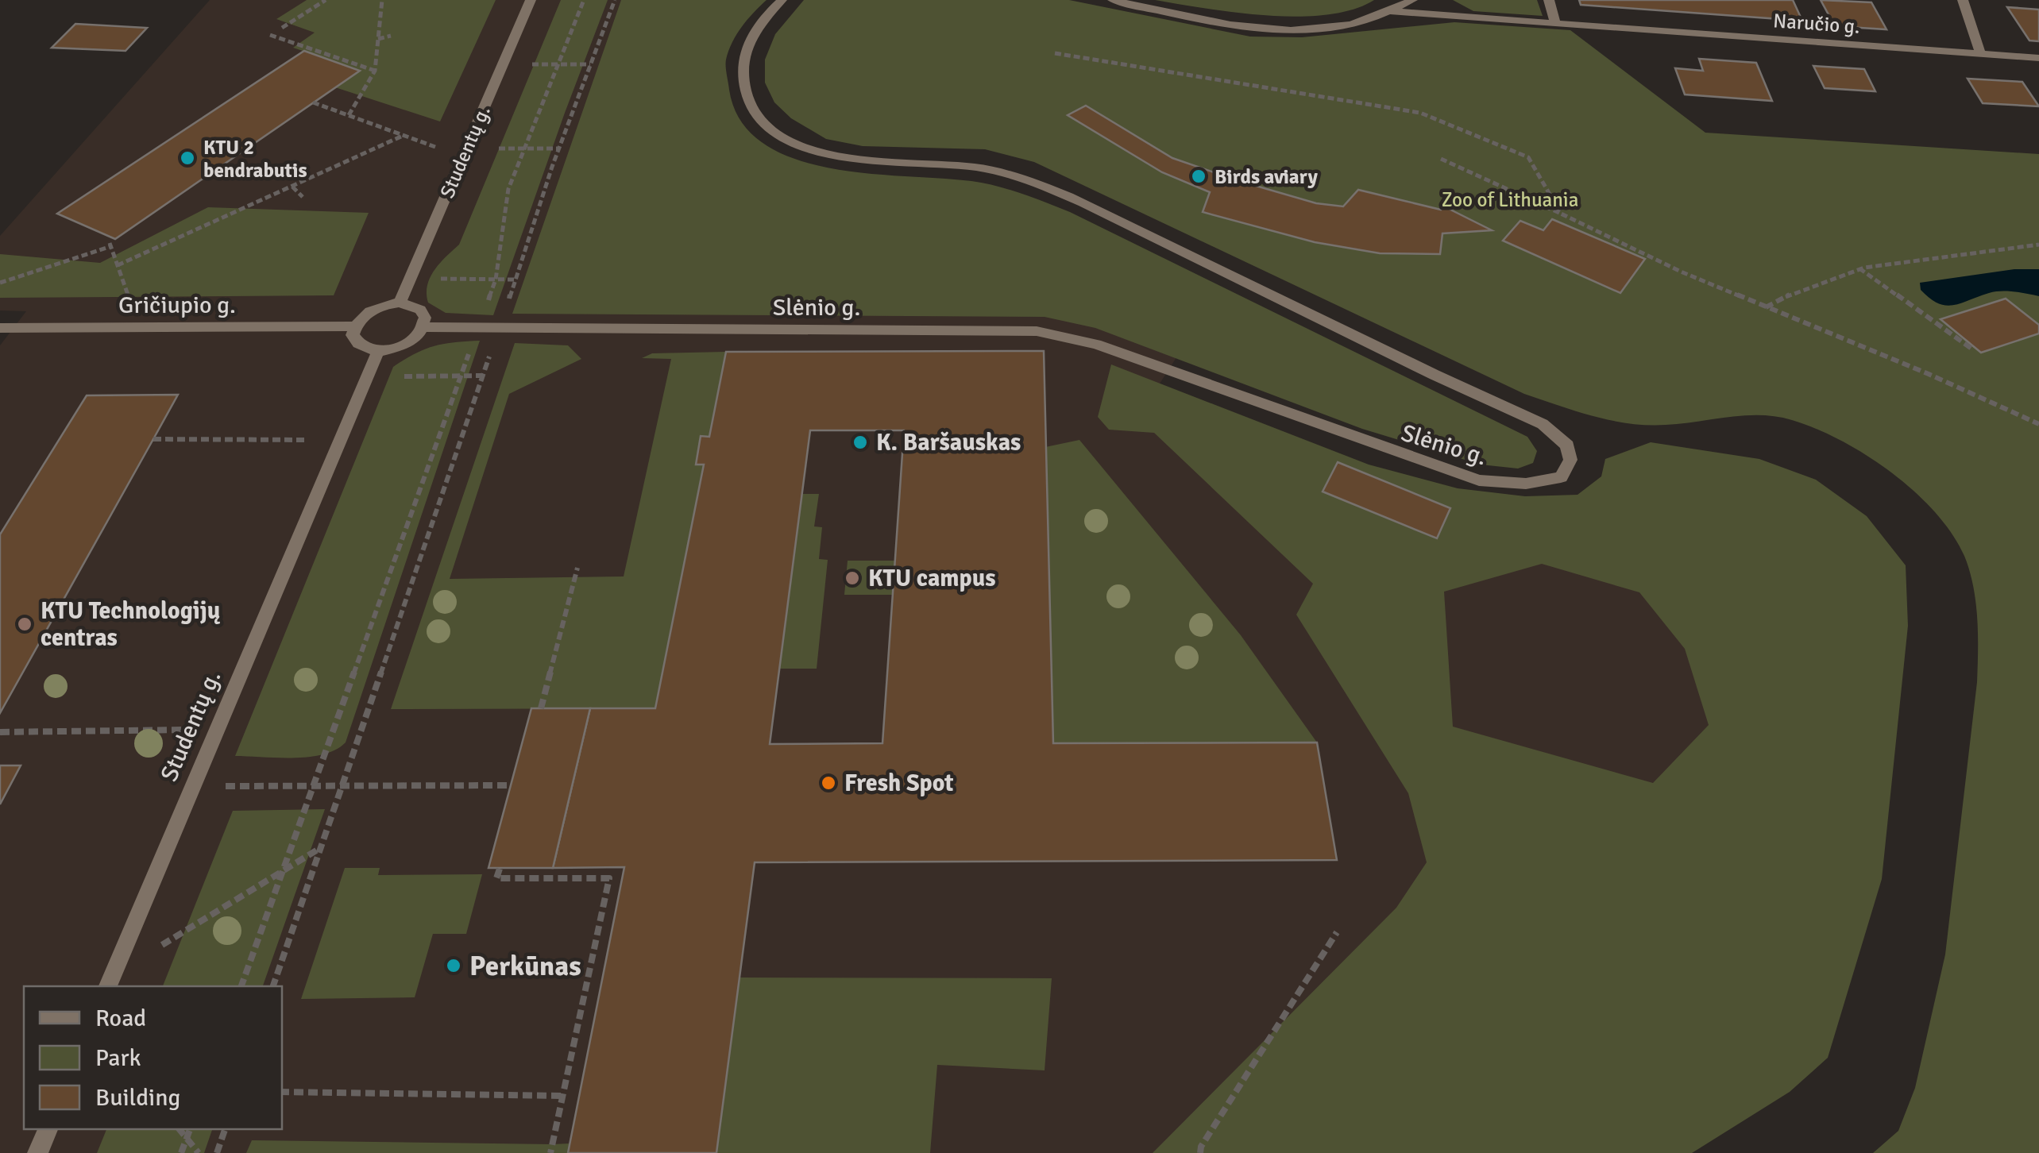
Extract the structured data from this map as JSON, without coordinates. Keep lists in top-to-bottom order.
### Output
{
  "streets": {
    "street": [
      "Naručio g.",
      "Studentų g.",
      "Gričiupio g.",
      "Slėnio g."
    ]
  },
  "parks": ["Zoo of Lithuania"],
  "places": [
    "KTU 2 bendrabutis",
    "Birds aviary",
    "K. Baršauskas",
    "KTU campus",
    "KTU Technologijų centras",
    "Fresh Spot",
    "Perkūnas"
  ],
  "legend": ["Road", "Park", "Building"]
}
